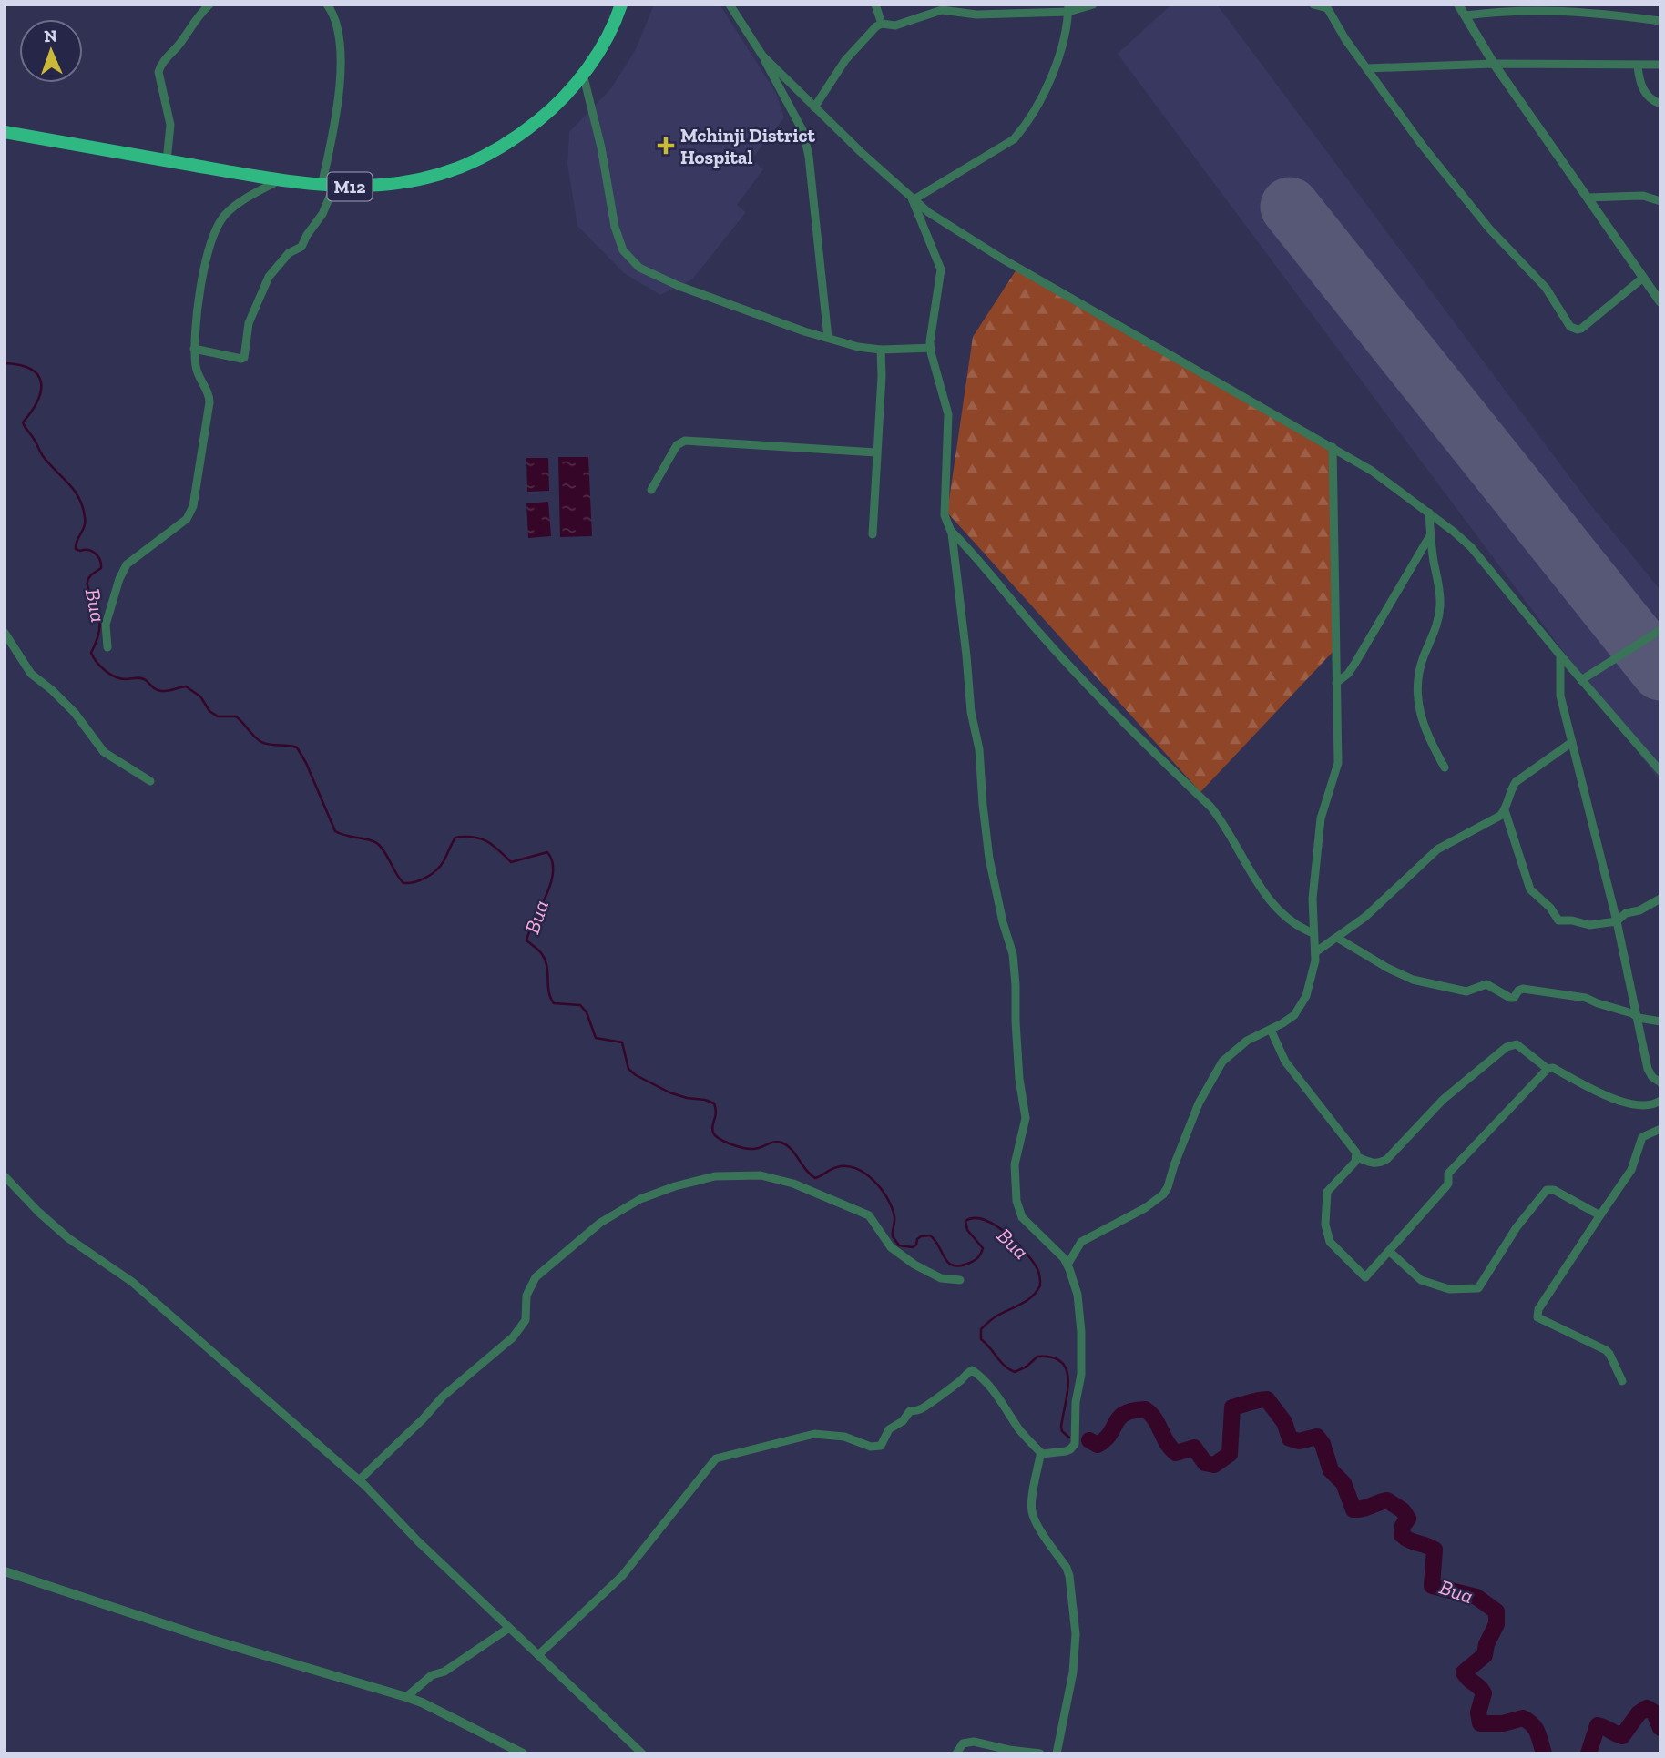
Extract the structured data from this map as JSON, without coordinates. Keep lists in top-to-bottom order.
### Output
{
  "streets": {
    "highway": ["M12"]
  },
  "water": ["Bua"],
  "places": {
    "health": ["Mchinji District Hospital"]
  },
  "north": "top"
}
